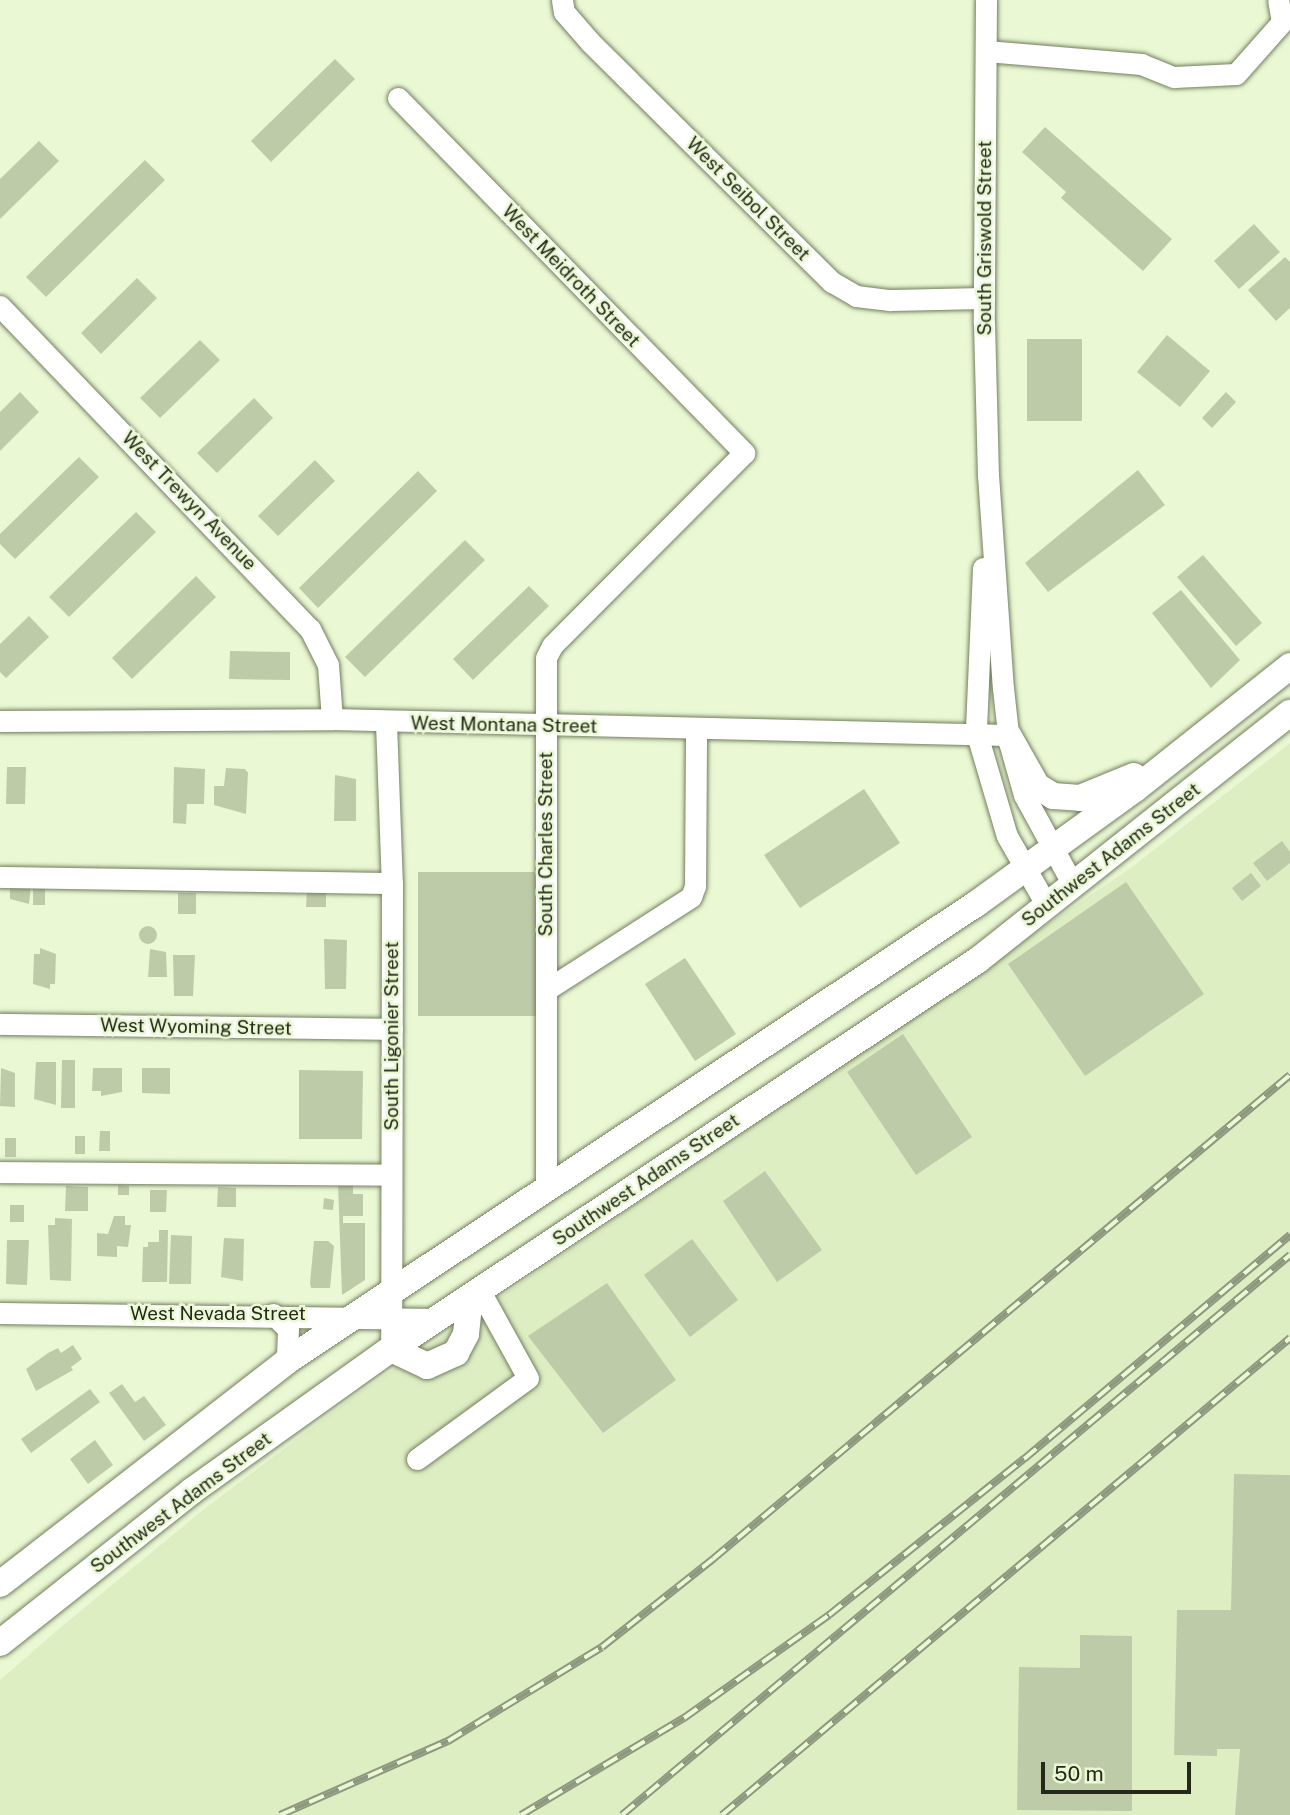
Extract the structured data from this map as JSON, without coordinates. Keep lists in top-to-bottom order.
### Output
{
  "streets": {
    "main road": ["Southwest Adams Street"],
    "street": [
      "West Seibol Street",
      "South Griswold Street",
      "West Meidroth Street",
      "West Trewyn Avenue",
      "West Montana Street",
      "South Charles Street",
      "West Wyoming Street",
      "South Ligonier Street",
      "West Nevada Street"
    ]
  },
  "crossings": [
    ["West Seibol Street", "South Griswold Street"],
    ["South Griswold Street", "West Montana Street"],
    ["South Griswold Street", "Southwest Adams Street"],
    ["West Meidroth Street", "South Charles Street"],
    ["West Trewyn Avenue", "West Montana Street"],
    ["West Montana Street", "South Charles Street"],
    ["West Montana Street", "South Ligonier Street"],
    ["South Charles Street", "Southwest Adams Street"],
    ["Southwest Adams Street", "South Ligonier Street"],
    ["Southwest Adams Street", "West Nevada Street"],
    ["West Wyoming Street", "South Ligonier Street"]
  ],
  "scale_bar": "50 m"
}
